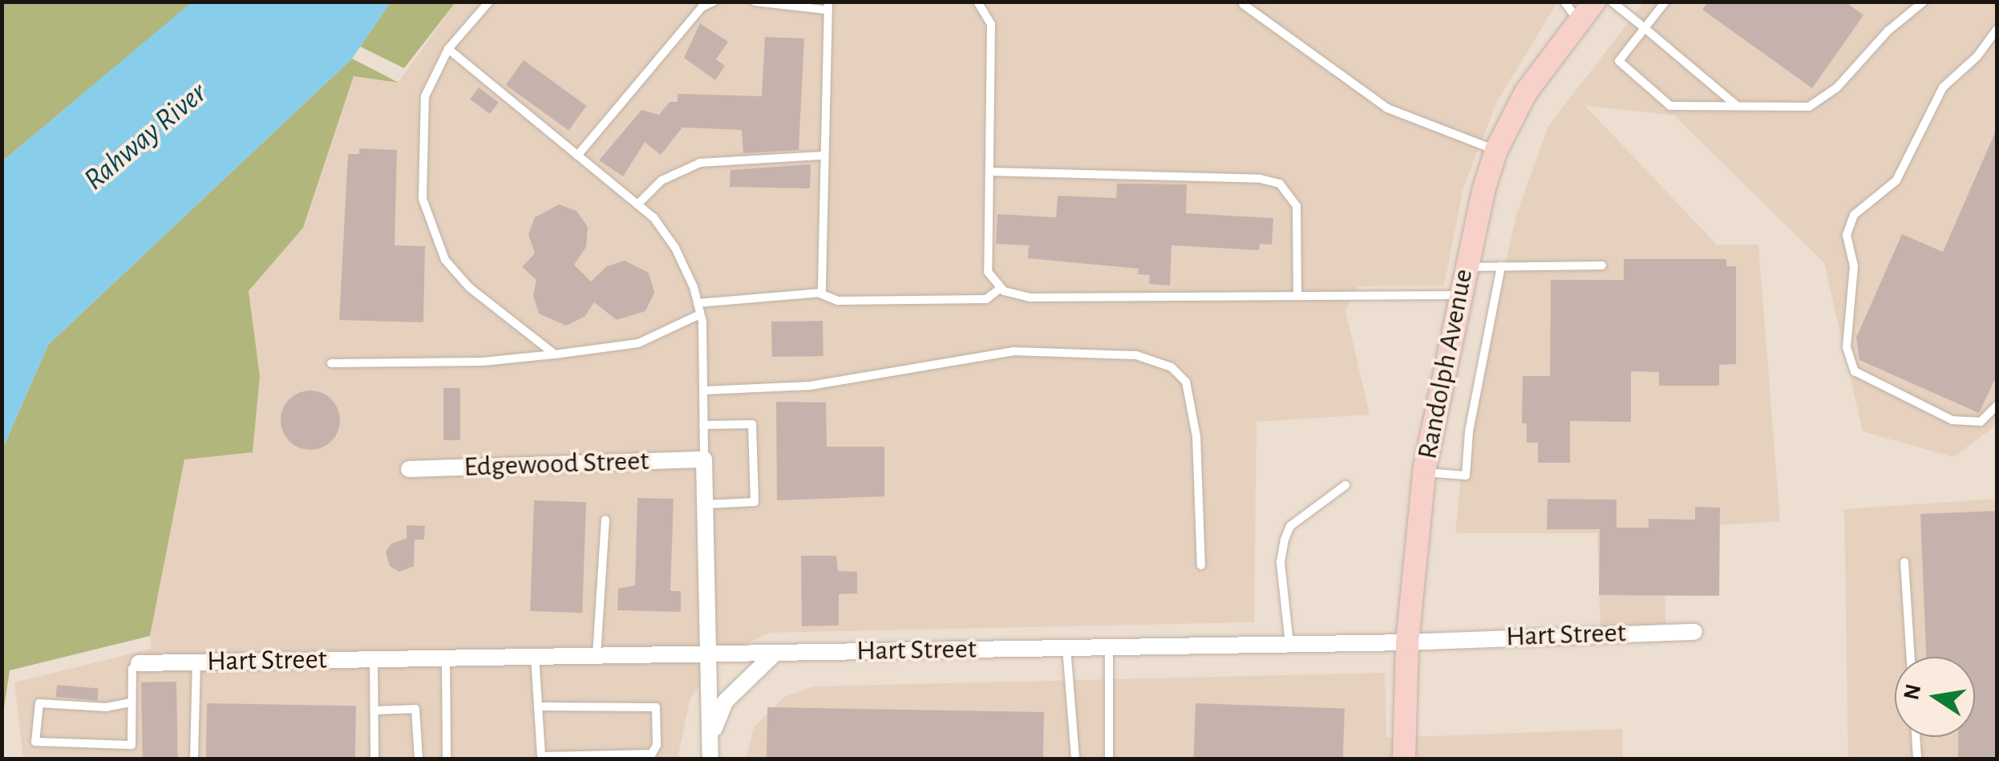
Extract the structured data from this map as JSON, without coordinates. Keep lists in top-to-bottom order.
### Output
{
  "streets": {
    "main road": ["Randolph Avenue"],
    "street": ["Edgewood Street", "Hart Street"]
  },
  "crossings": [
    ["Randolph Avenue", "Hart Street"]
  ],
  "water": ["Rahway River"],
  "north": "left"
}
